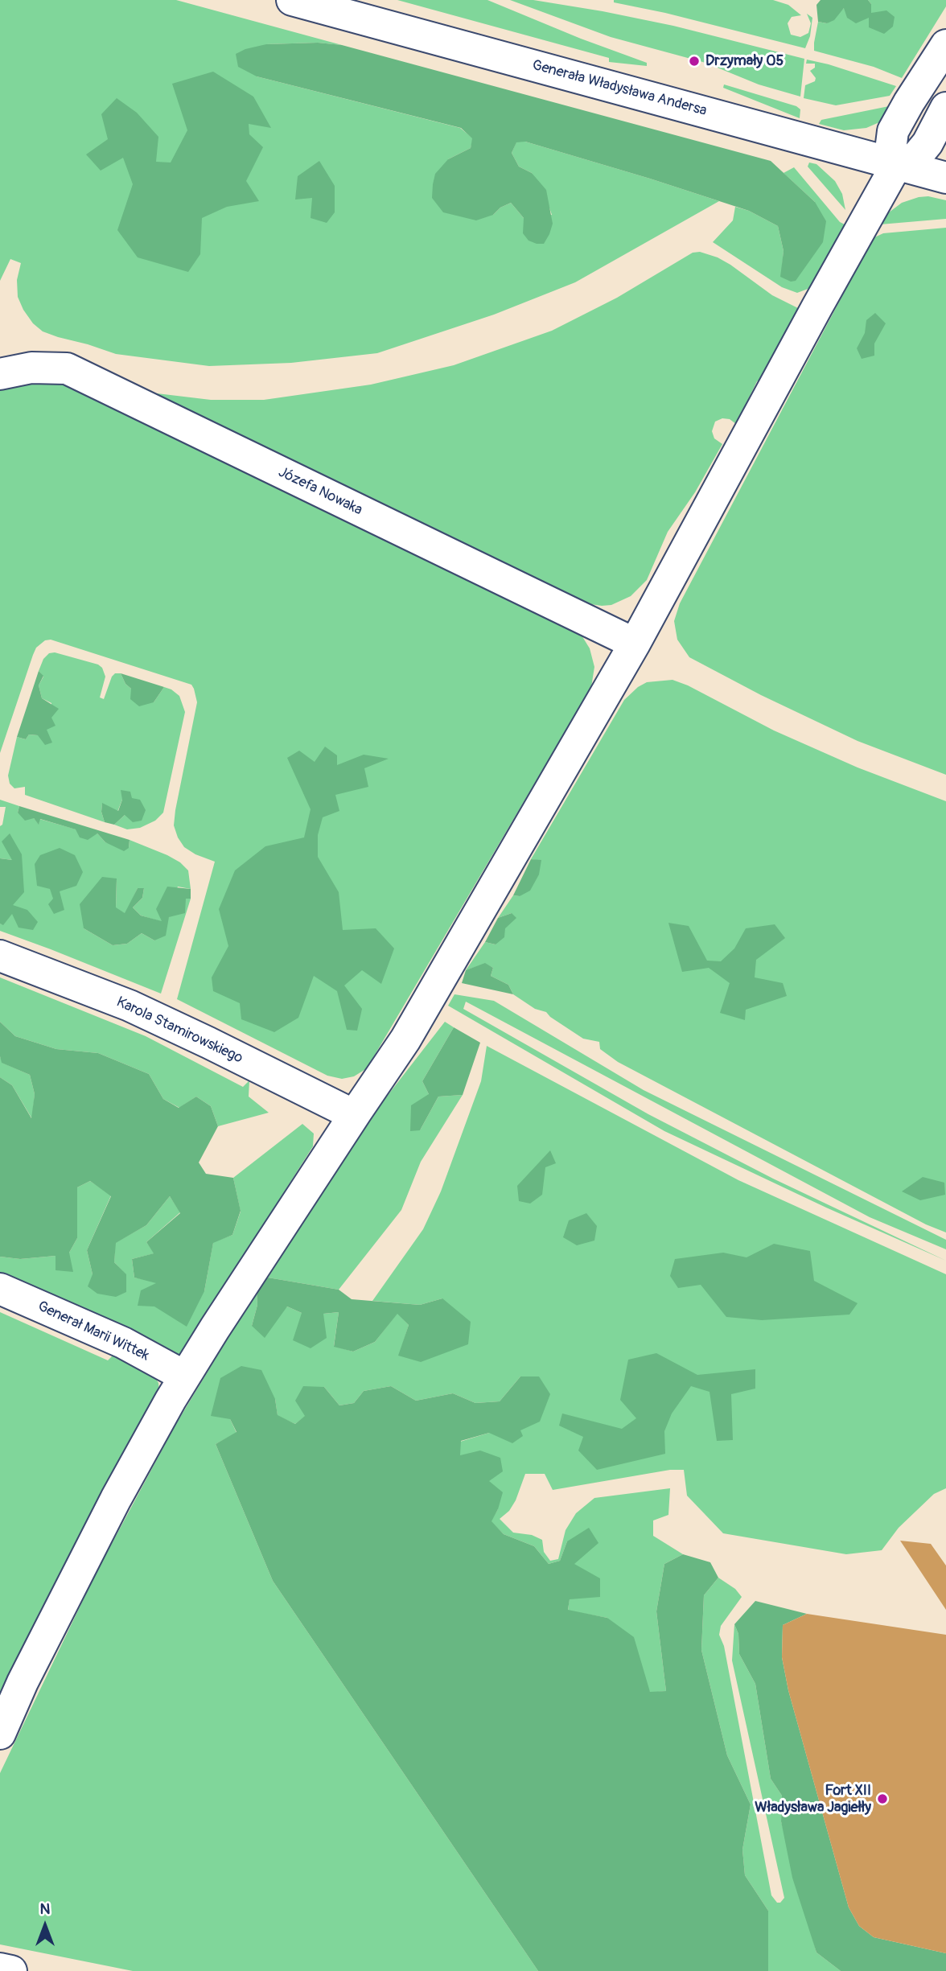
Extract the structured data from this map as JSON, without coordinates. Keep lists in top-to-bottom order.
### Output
{
  "streets": {
    "main road": [
      "Generała Władysława Andersa",
      "Józefa Nowaka",
      "Karola Stamirowskiego",
      "Generał Marii Wittek"
    ]
  },
  "places": ["Drzymały 05", "Fort XII Władysława Jagiełły"],
  "north": "top"
}
